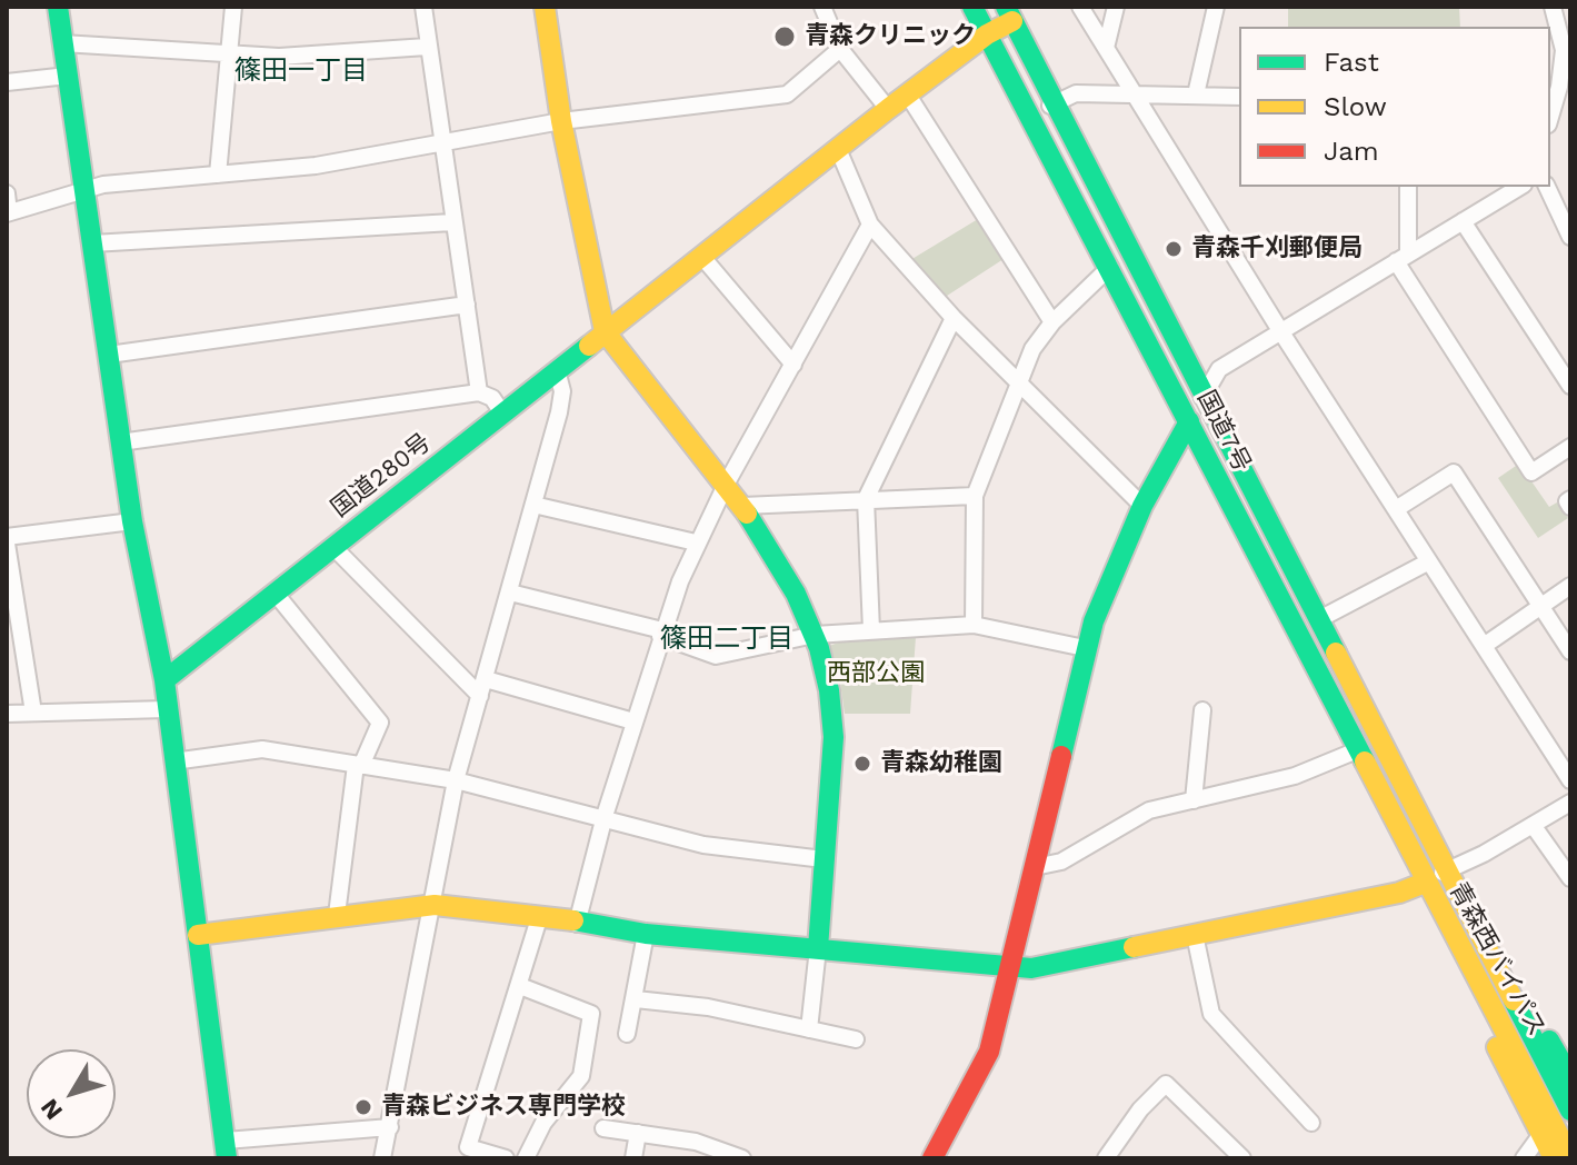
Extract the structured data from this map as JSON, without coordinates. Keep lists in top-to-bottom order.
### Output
{
  "streets": {
    "main road": ["国道7号", "国道280号", "青森西バイパス"]
  },
  "crossings": [
    ["国道7号", "国道280号"],
    ["国道7号", "青森西バイパス"]
  ],
  "districts": ["篠田一丁目", "篠田二丁目"],
  "parks": ["西部公園"],
  "places": [
    "青森クリニック",
    "青森千刈郵便局",
    "青森幼稚園",
    "青森ビジネス専門学校"
  ],
  "legend": ["Fast", "Slow", "Jam"],
  "north": "bottom left"
}
